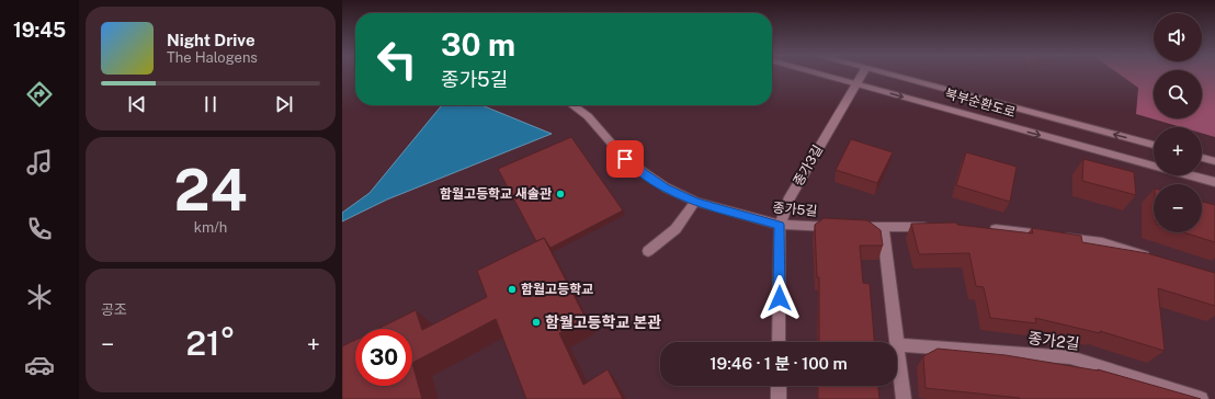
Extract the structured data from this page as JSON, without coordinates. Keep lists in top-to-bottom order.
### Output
{
  "streets": {
    "street": [
      "북부순환도로",
      "종가3길",
      "종가5길",
      "종가2길"
    ]
  },
  "crossings": [
    ["북부순환도로", "종가3길"],
    ["종가3길", "종가5길"]
  ],
  "places": ["함월고등학교 새솔관", "함월고등학교", "함월고등학교 본관"],
  "page": {
    "tabs": "19:45",
    "map_buttons": ["+", "−"],
    "turn": ["30 m", "종가5길"],
    "song": ["Night Drive", "The Halogens"],
    "tile": [
      ["24", "km/h"],
      "공조"
    ],
    "heat": ["−", "21°", "+"],
    "limit": "30",
    "trip": "19:46 · 1 분 · 100 m"
  }
}
